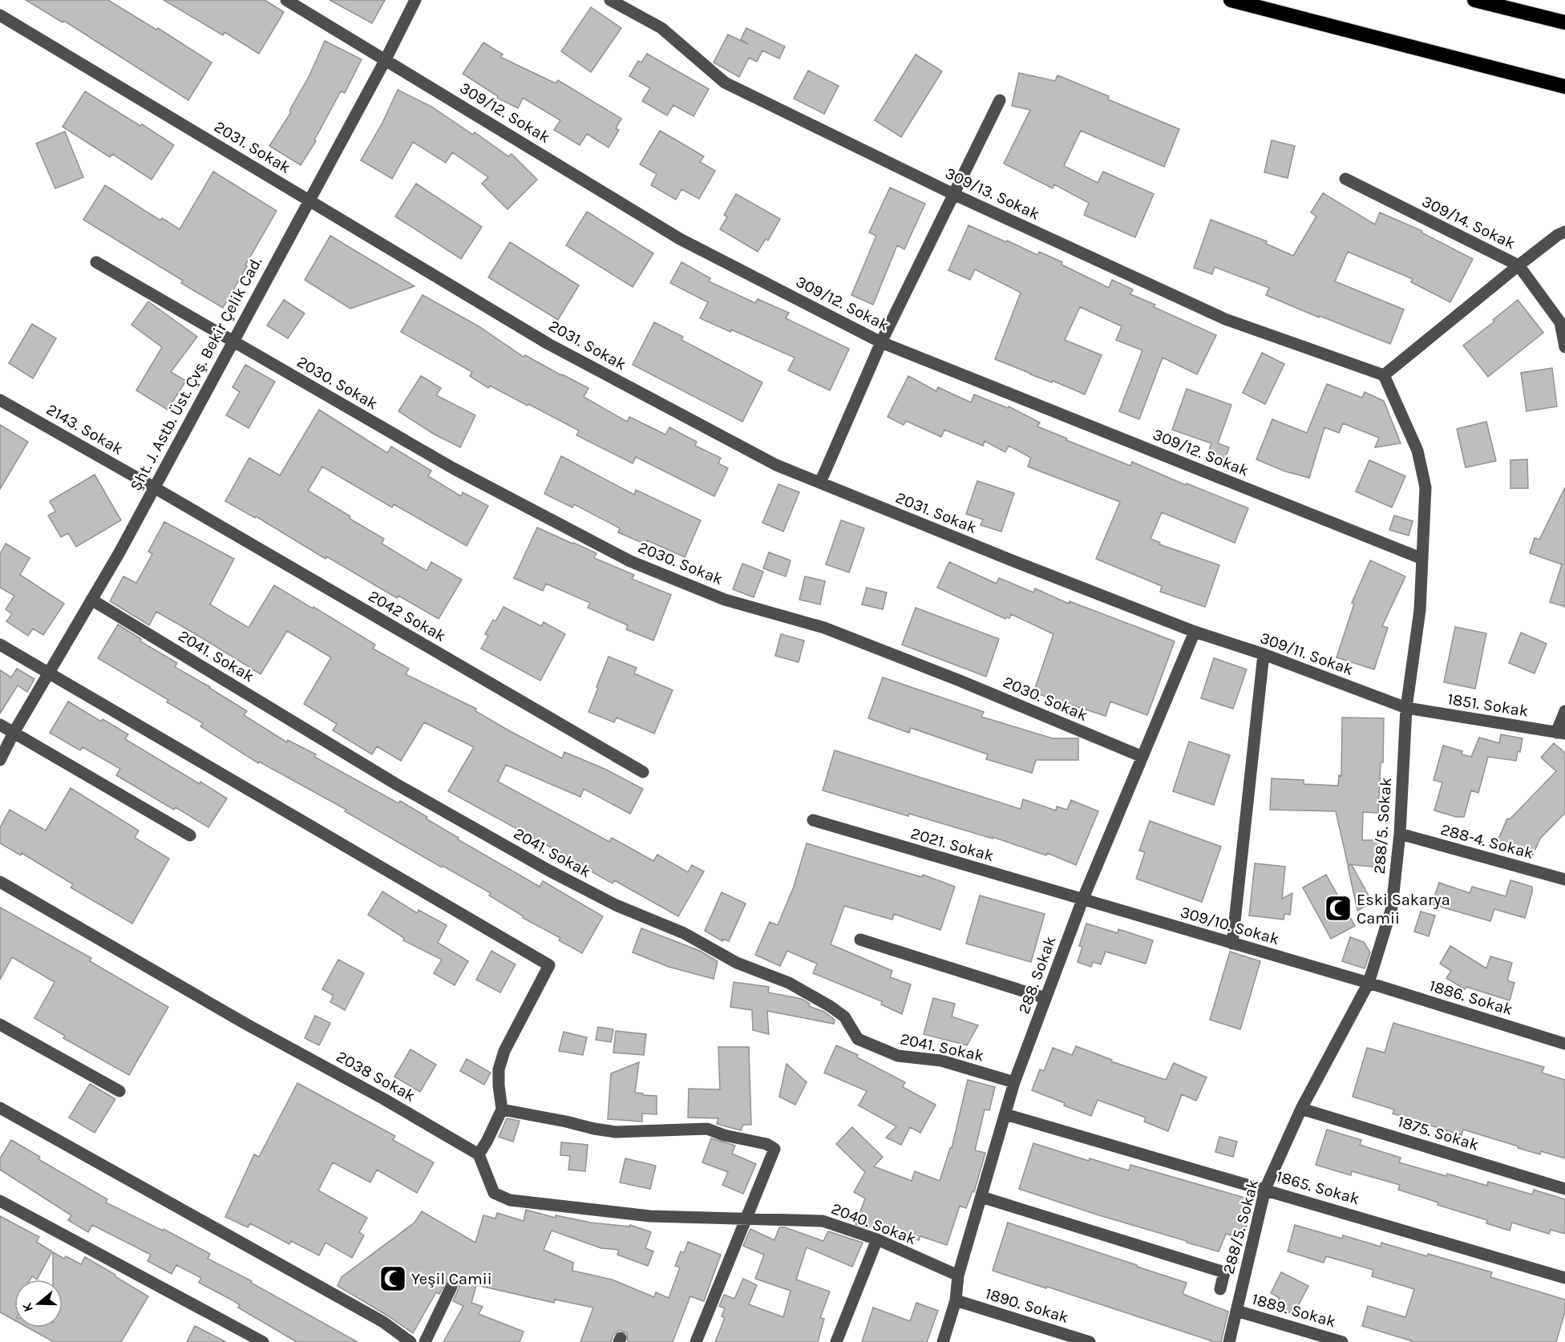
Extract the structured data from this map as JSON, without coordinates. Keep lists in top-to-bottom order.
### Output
{
  "streets": {
    "street": [
      "309/12. Sokak",
      "2031. Sokak",
      "309/13. Sokak",
      "309/14. Sokak",
      "Şht. J. Astb. Üst. Çvş. Bekir Çelik Cad.",
      "2030. Sokak",
      "2143. Sokak",
      "2042 Sokak",
      "309/11. Sokak",
      "2041. Sokak",
      "1851. Sokak",
      "288/5. Sokak",
      "288-4. Sokak",
      "2021. Sokak",
      "309/10. Sokak",
      "288. Sokak",
      "1886. Sokak",
      "2038 Sokak",
      "1875. Sokak",
      "1865. Sokak",
      "2040. Sokak",
      "1890. Sokak",
      "1889. Sokak"
    ]
  },
  "crossings": [
    ["309/12. Sokak", "Şht. J. Astb. Üst. Çvş. Bekir Çelik Cad."],
    ["309/12. Sokak", "288/5. Sokak"],
    ["2031. Sokak", "Şht. J. Astb. Üst. Çvş. Bekir Çelik Cad."],
    ["2031. Sokak", "309/11. Sokak"],
    ["2031. Sokak", "288. Sokak"],
    ["309/13. Sokak", "288/5. Sokak"],
    ["Şht. J. Astb. Üst. Çvş. Bekir Çelik Cad.", "2030. Sokak"],
    ["Şht. J. Astb. Üst. Çvş. Bekir Çelik Cad.", "2143. Sokak"],
    ["Şht. J. Astb. Üst. Çvş. Bekir Çelik Cad.", "2042 Sokak"],
    ["Şht. J. Astb. Üst. Çvş. Bekir Çelik Cad.", "2041. Sokak"],
    ["2030. Sokak", "288. Sokak"],
    ["2143. Sokak", "2042 Sokak"],
    ["309/11. Sokak", "1851. Sokak"],
    ["309/11. Sokak", "288/5. Sokak"],
    ["309/11. Sokak", "288. Sokak"],
    ["2041. Sokak", "288. Sokak"],
    ["1851. Sokak", "288/5. Sokak"],
    ["288/5. Sokak", "288-4. Sokak"],
    ["288/5. Sokak", "309/10. Sokak"],
    ["288/5. Sokak", "1886. Sokak"],
    ["288/5. Sokak", "1875. Sokak"],
    ["288/5. Sokak", "1865. Sokak"],
    ["288/5. Sokak", "1889. Sokak"],
    ["2021. Sokak", "309/10. Sokak"],
    ["2021. Sokak", "288. Sokak"],
    ["309/10. Sokak", "288. Sokak"],
    ["309/10. Sokak", "1886. Sokak"],
    ["288. Sokak", "1865. Sokak"],
    ["288. Sokak", "2040. Sokak"],
    ["288. Sokak", "1890. Sokak"]
  ],
  "places": {
    "mosque": ["Eski Sakarya Camii", "Yeşil Camii"]
  },
  "north": "left"
}
